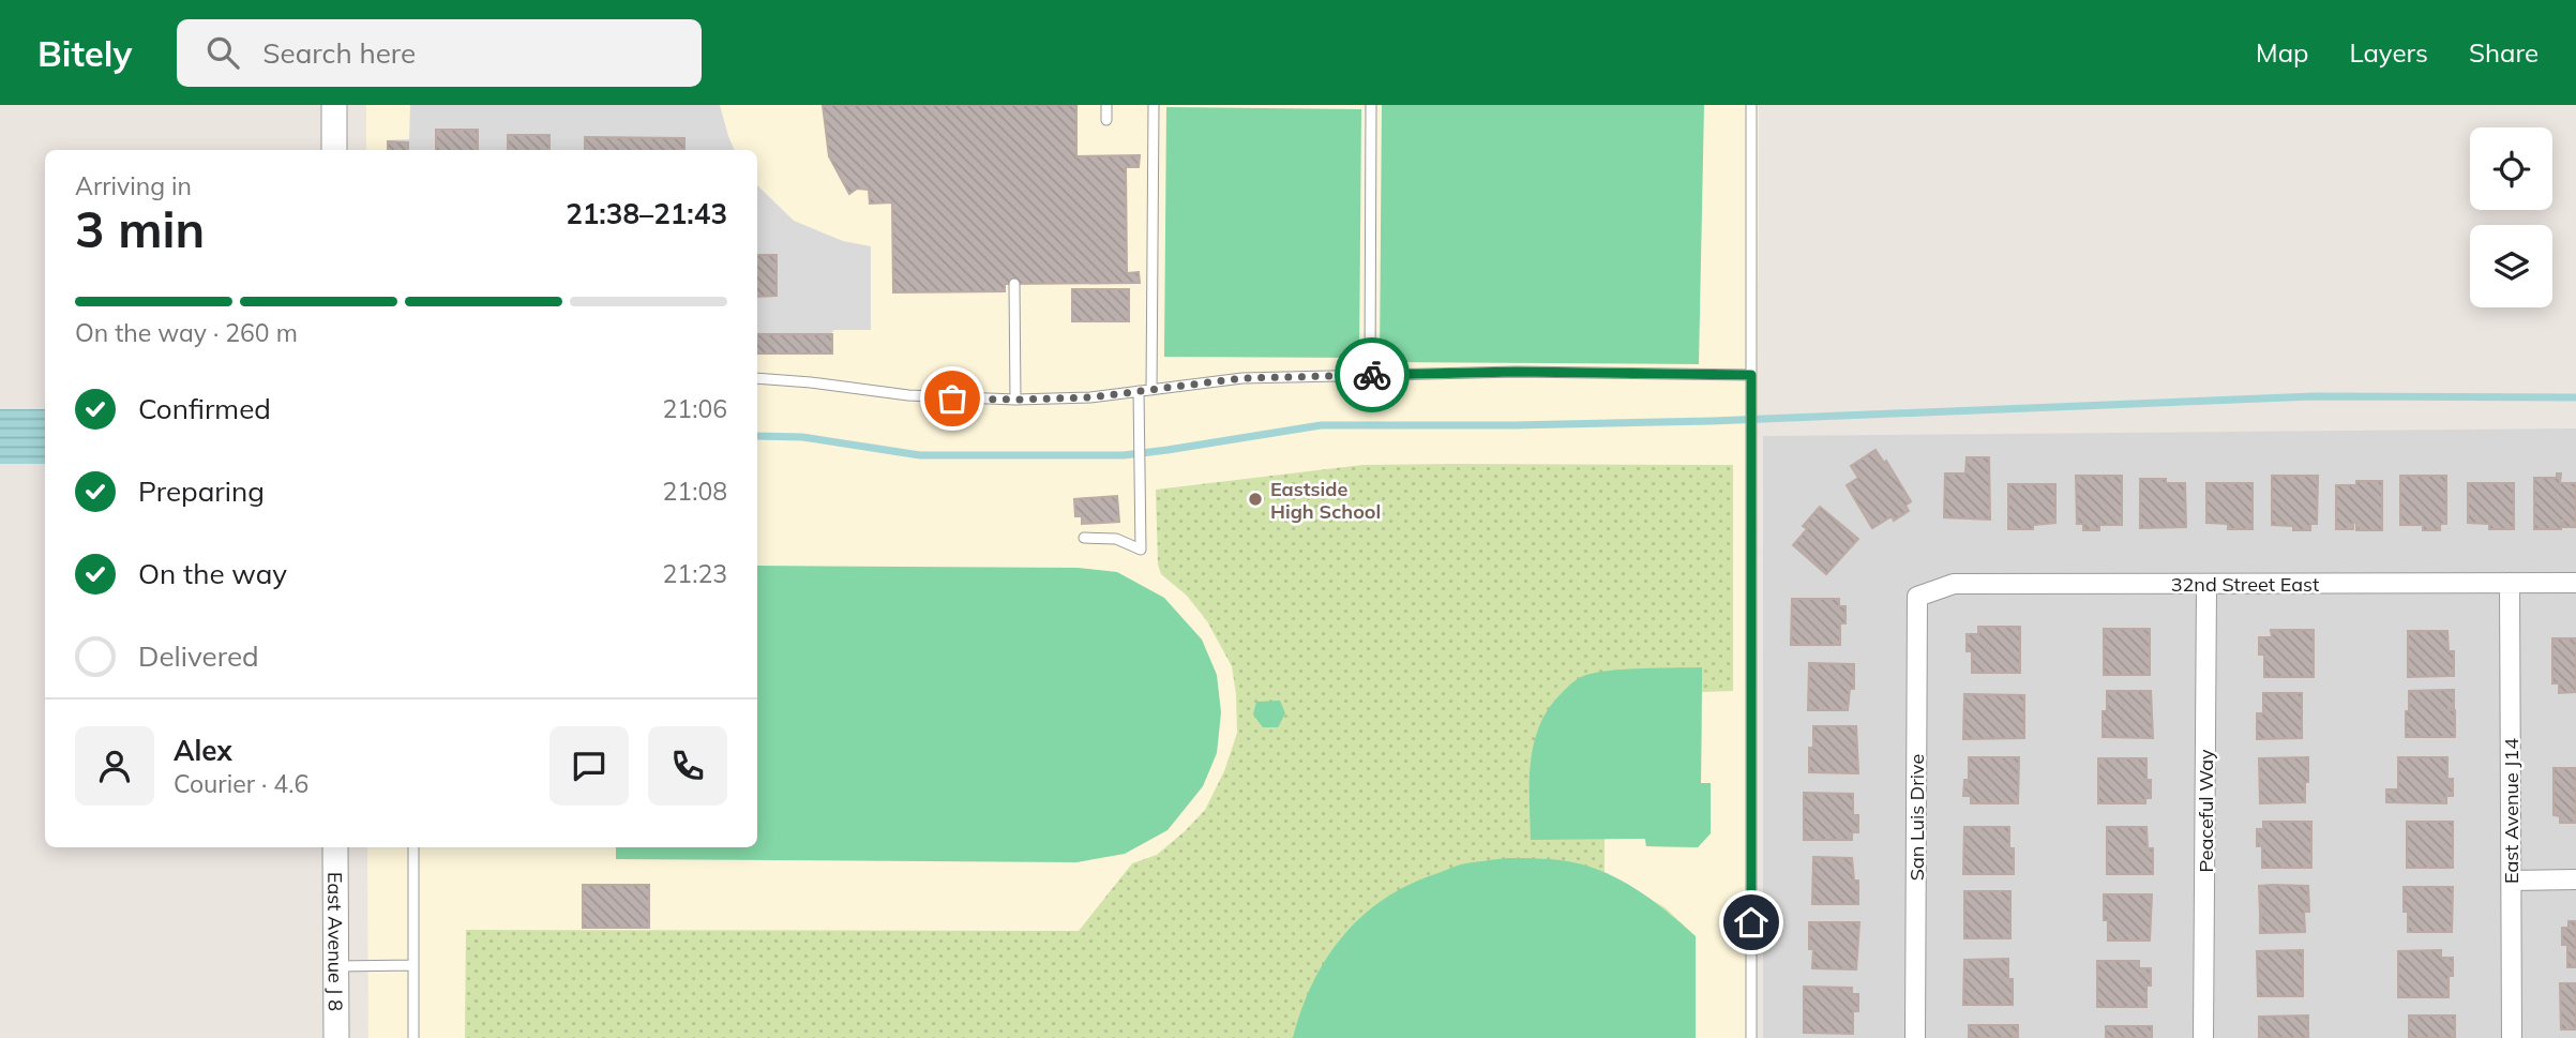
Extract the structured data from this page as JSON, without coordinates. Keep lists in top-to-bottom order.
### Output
{
  "streets": {
    "street": [
      "32nd Street East",
      "Peaceful Way",
      "East Avenue J14",
      "San Luis Drive",
      "East Avenue J 8"
    ]
  },
  "crossings": [
    ["32nd Street East", "Peaceful Way"],
    ["32nd Street East", "East Avenue J14"],
    ["32nd Street East", "San Luis Drive"]
  ],
  "places": ["Eastside High School"],
  "page": {
    "header": "Bitely",
    "search": "Search here",
    "nav": ["Map", "Layers", "Share"],
    "heading": ["3 min", "Arriving in", "21:38–21:43"],
    "panel": ["Alex", "Courier · 4.6"],
    "bar": "On the way · 260 m",
    "list": [
      ["Confirmed", "21:06"],
      ["Preparing", "21:08"],
      ["On the way", "21:23"],
      "Delivered"
    ]
  }
}
